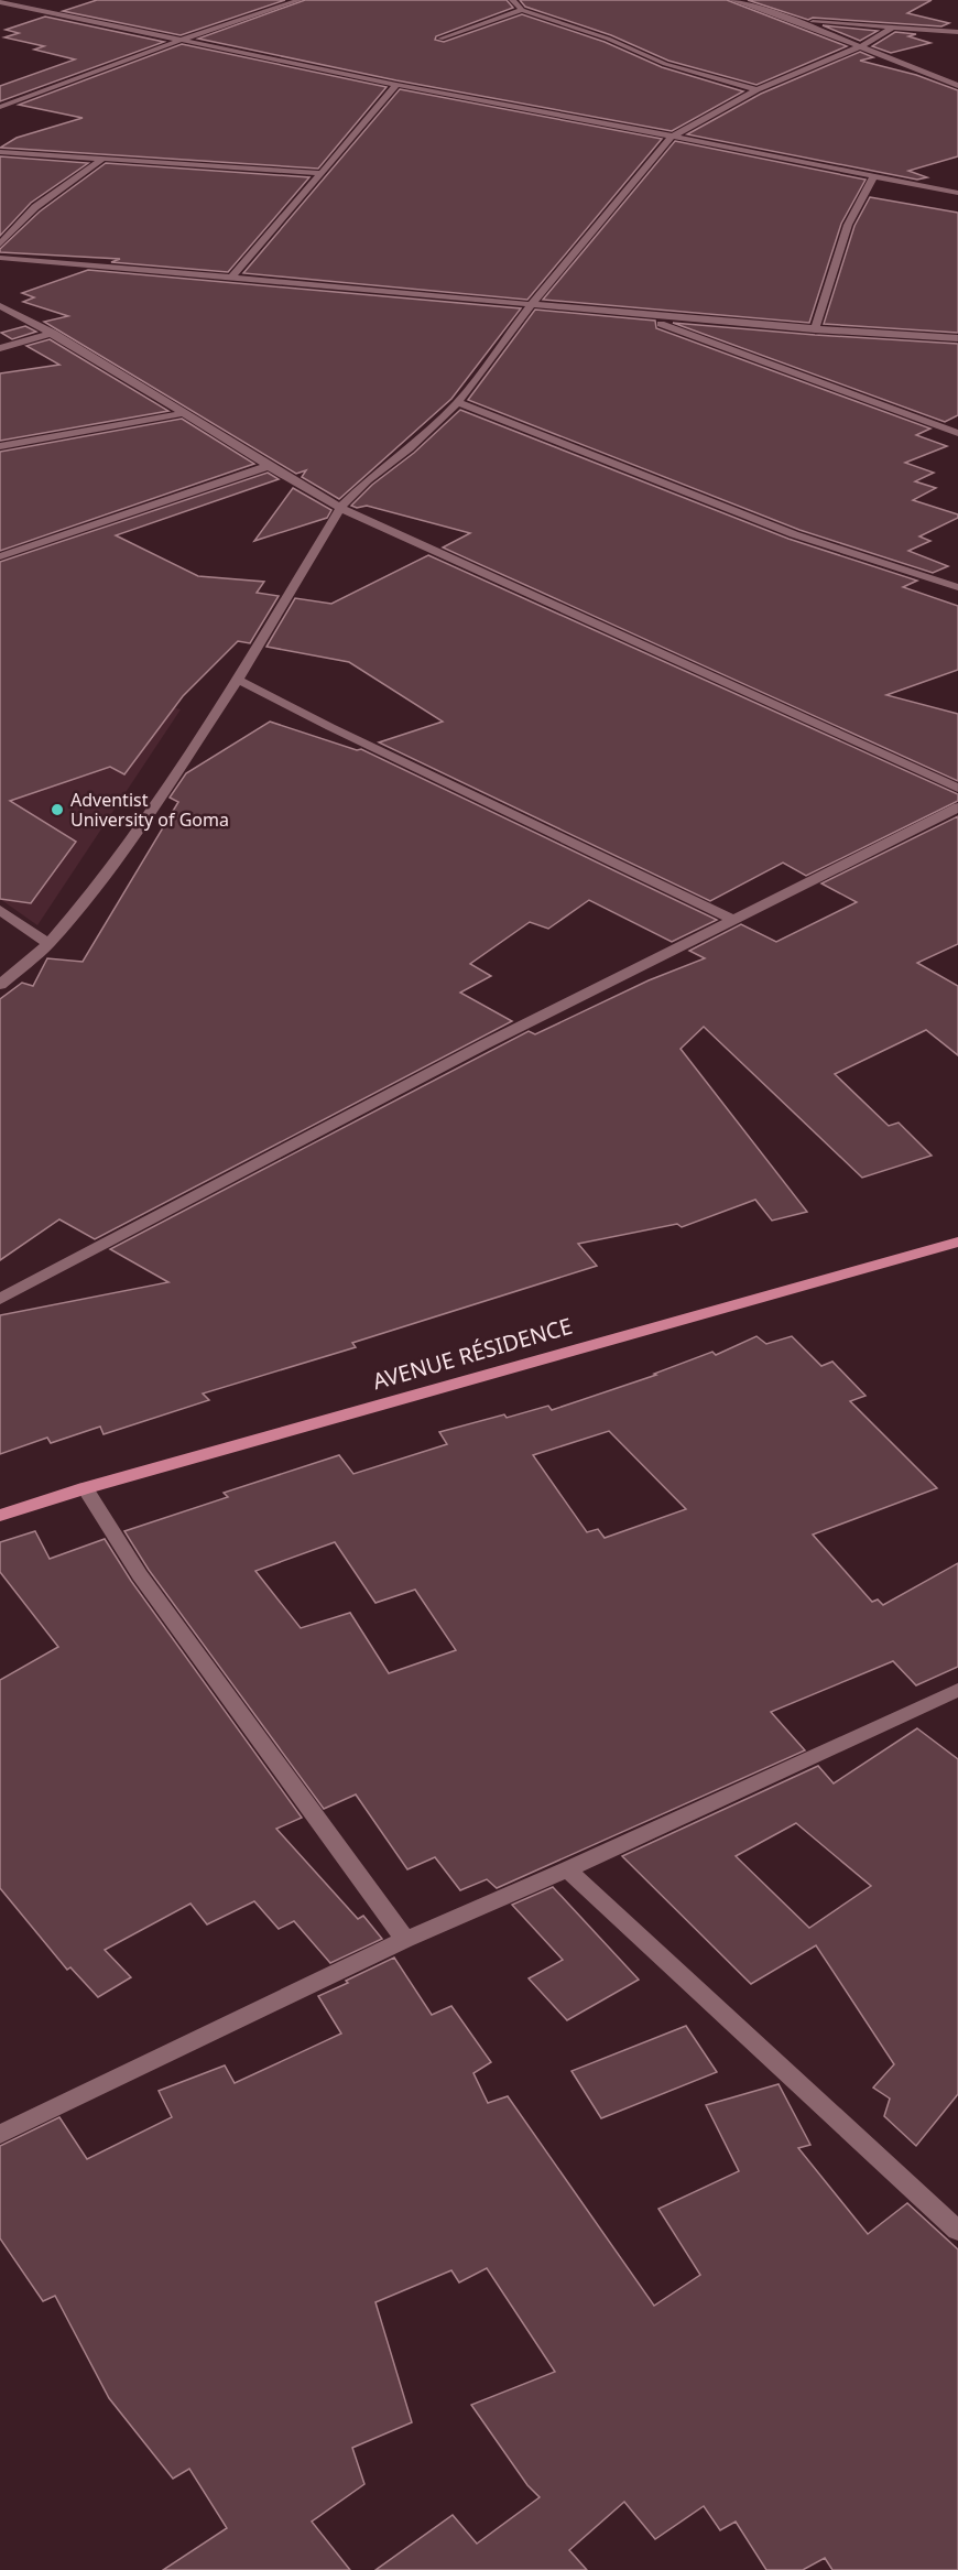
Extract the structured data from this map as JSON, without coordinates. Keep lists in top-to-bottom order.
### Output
{
  "streets": {
    "main road": ["AVENUE RÉSIDENCE"]
  },
  "places": ["Adventist University of Goma"]
}
